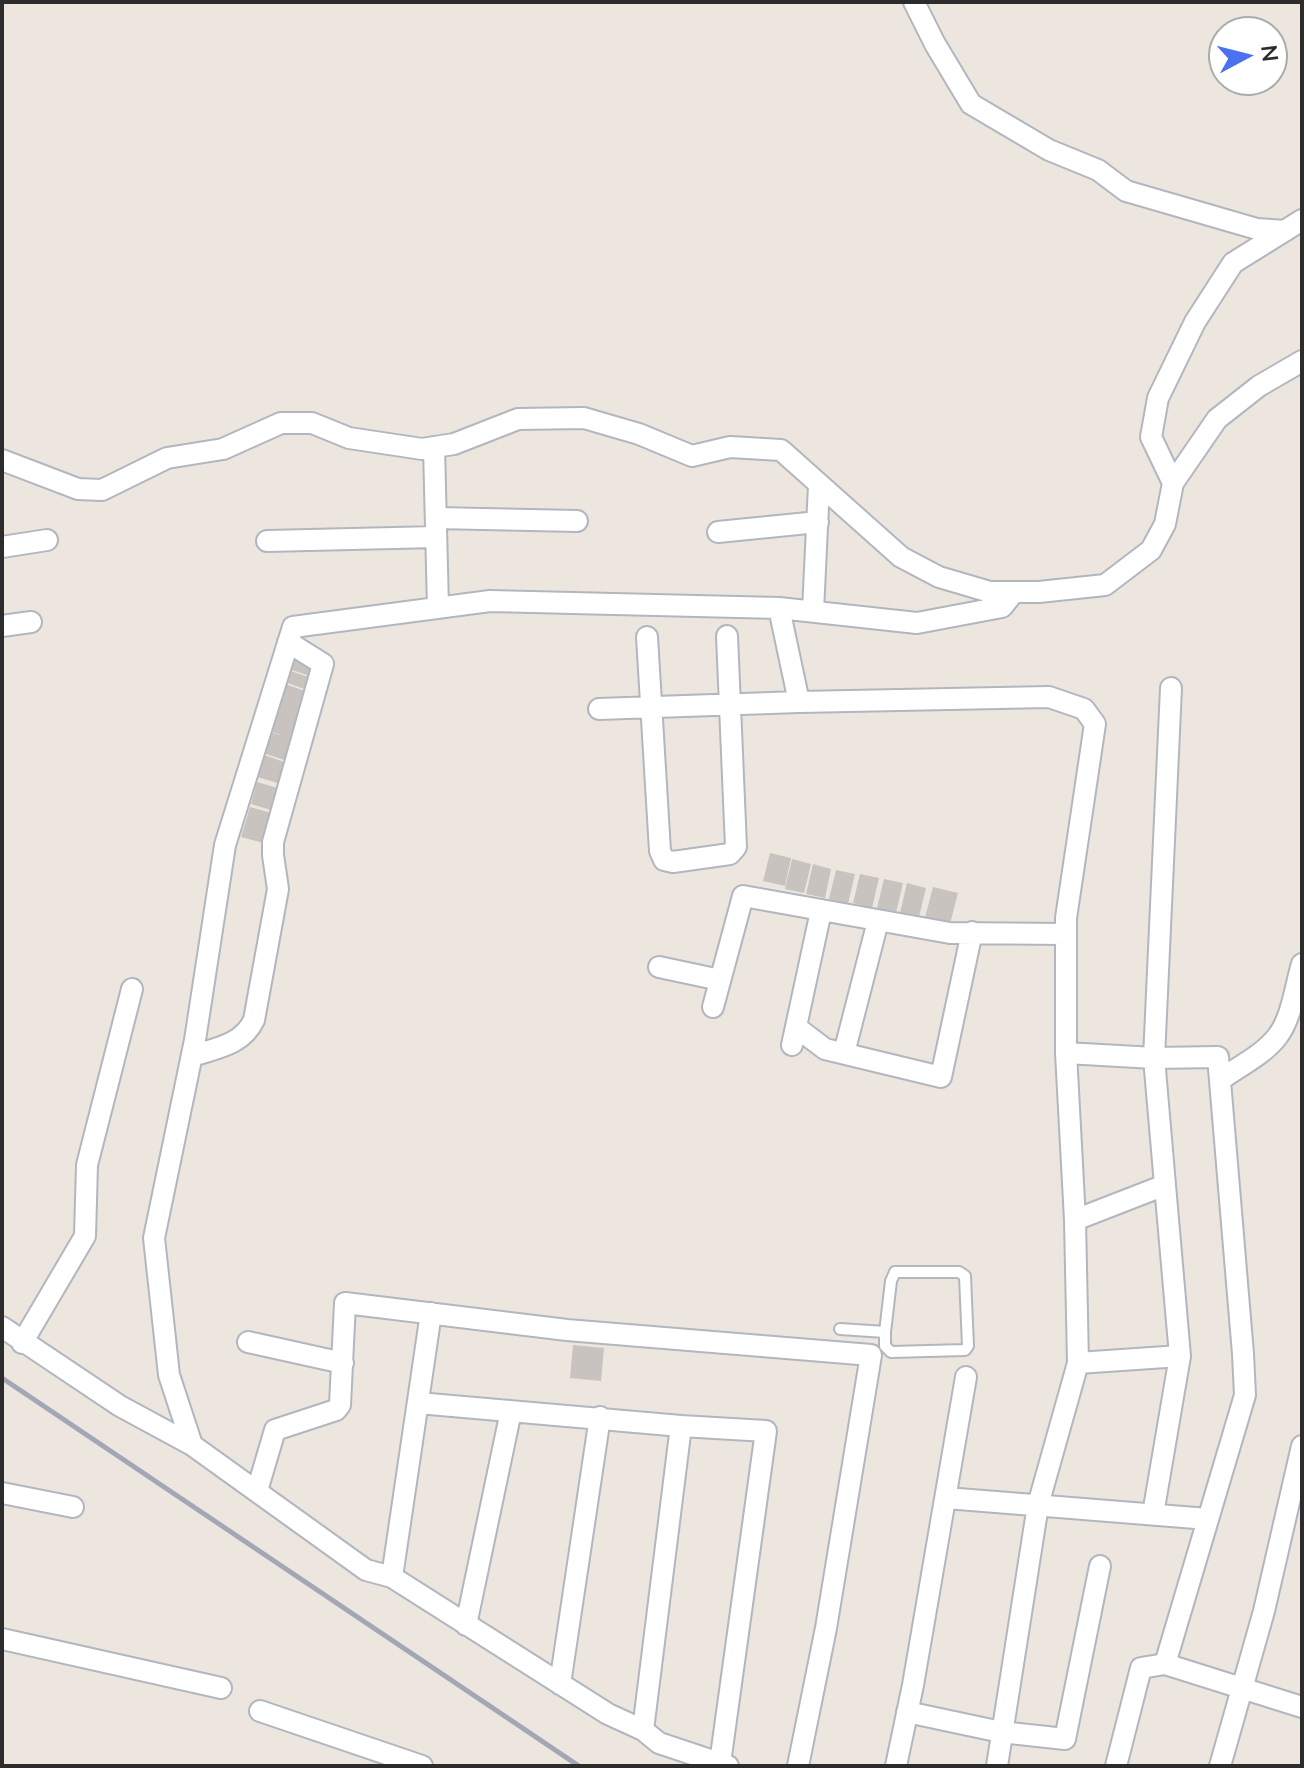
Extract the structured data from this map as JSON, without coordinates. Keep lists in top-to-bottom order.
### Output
{
  "north": "right"
}
